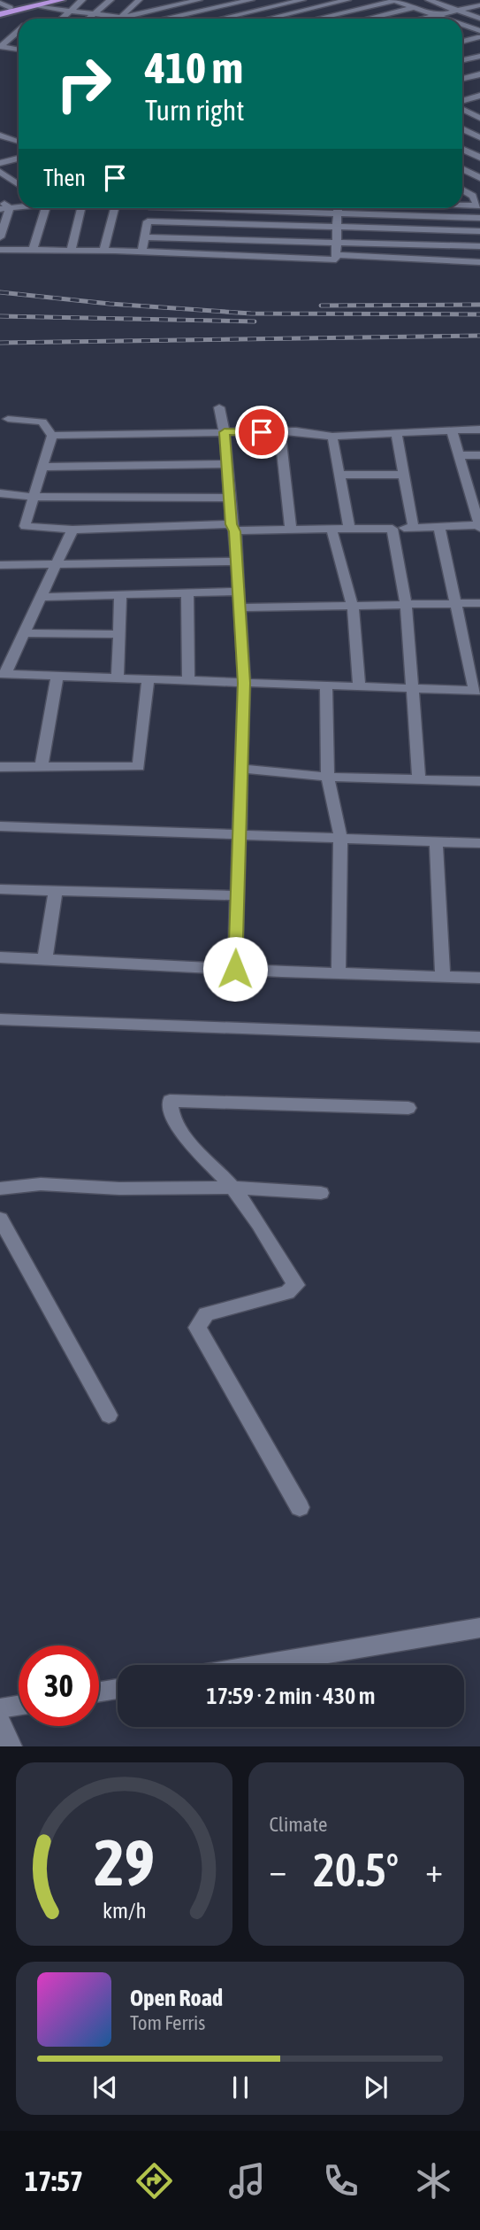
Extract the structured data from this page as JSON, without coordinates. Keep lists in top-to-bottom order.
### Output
{
  "page": {
    "turn": ["410 m", "Turn right"],
    "then": "Then",
    "limit": "30",
    "trip": "17:59 · 2 min · 430 m",
    "tile": "Climate",
    "heat": ["−", "20.5°", "+"],
    "song": ["Open Road", "Tom Ferris"],
    "tabs": "17:57",
    "gauge": ["29", "km/h"]
  }
}
